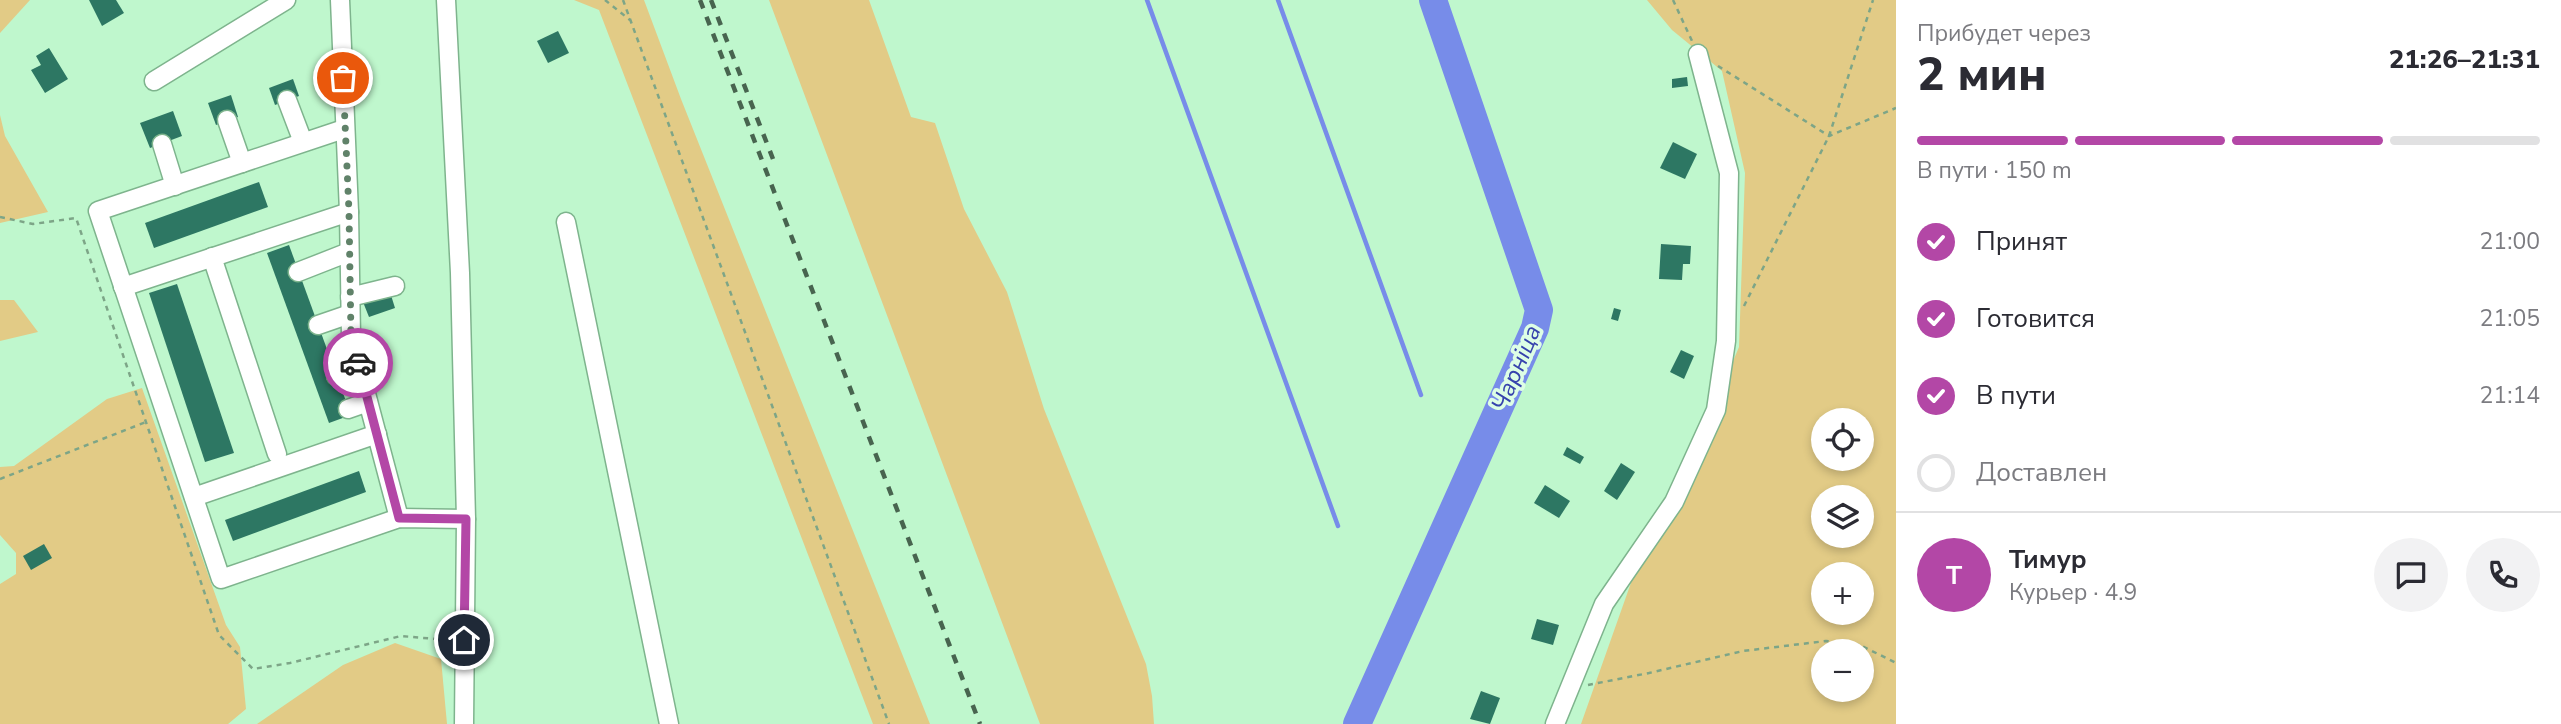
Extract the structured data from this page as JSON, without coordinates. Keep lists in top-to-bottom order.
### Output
{
  "water": ["Чарніца"],
  "page": {
    "heading": ["2 мин", "Прибудет через", "21:26–21:31"],
    "panel": ["Тимур", "Курьер · 4.9"],
    "bar": "В пути · 150 m",
    "list": [
      ["Принят", "21:00"],
      ["Готовится", "21:05"],
      ["В пути", "21:14"],
      "Доставлен"
    ],
    "map_buttons": ["+", "−"],
    "round": "Т"
  }
}
